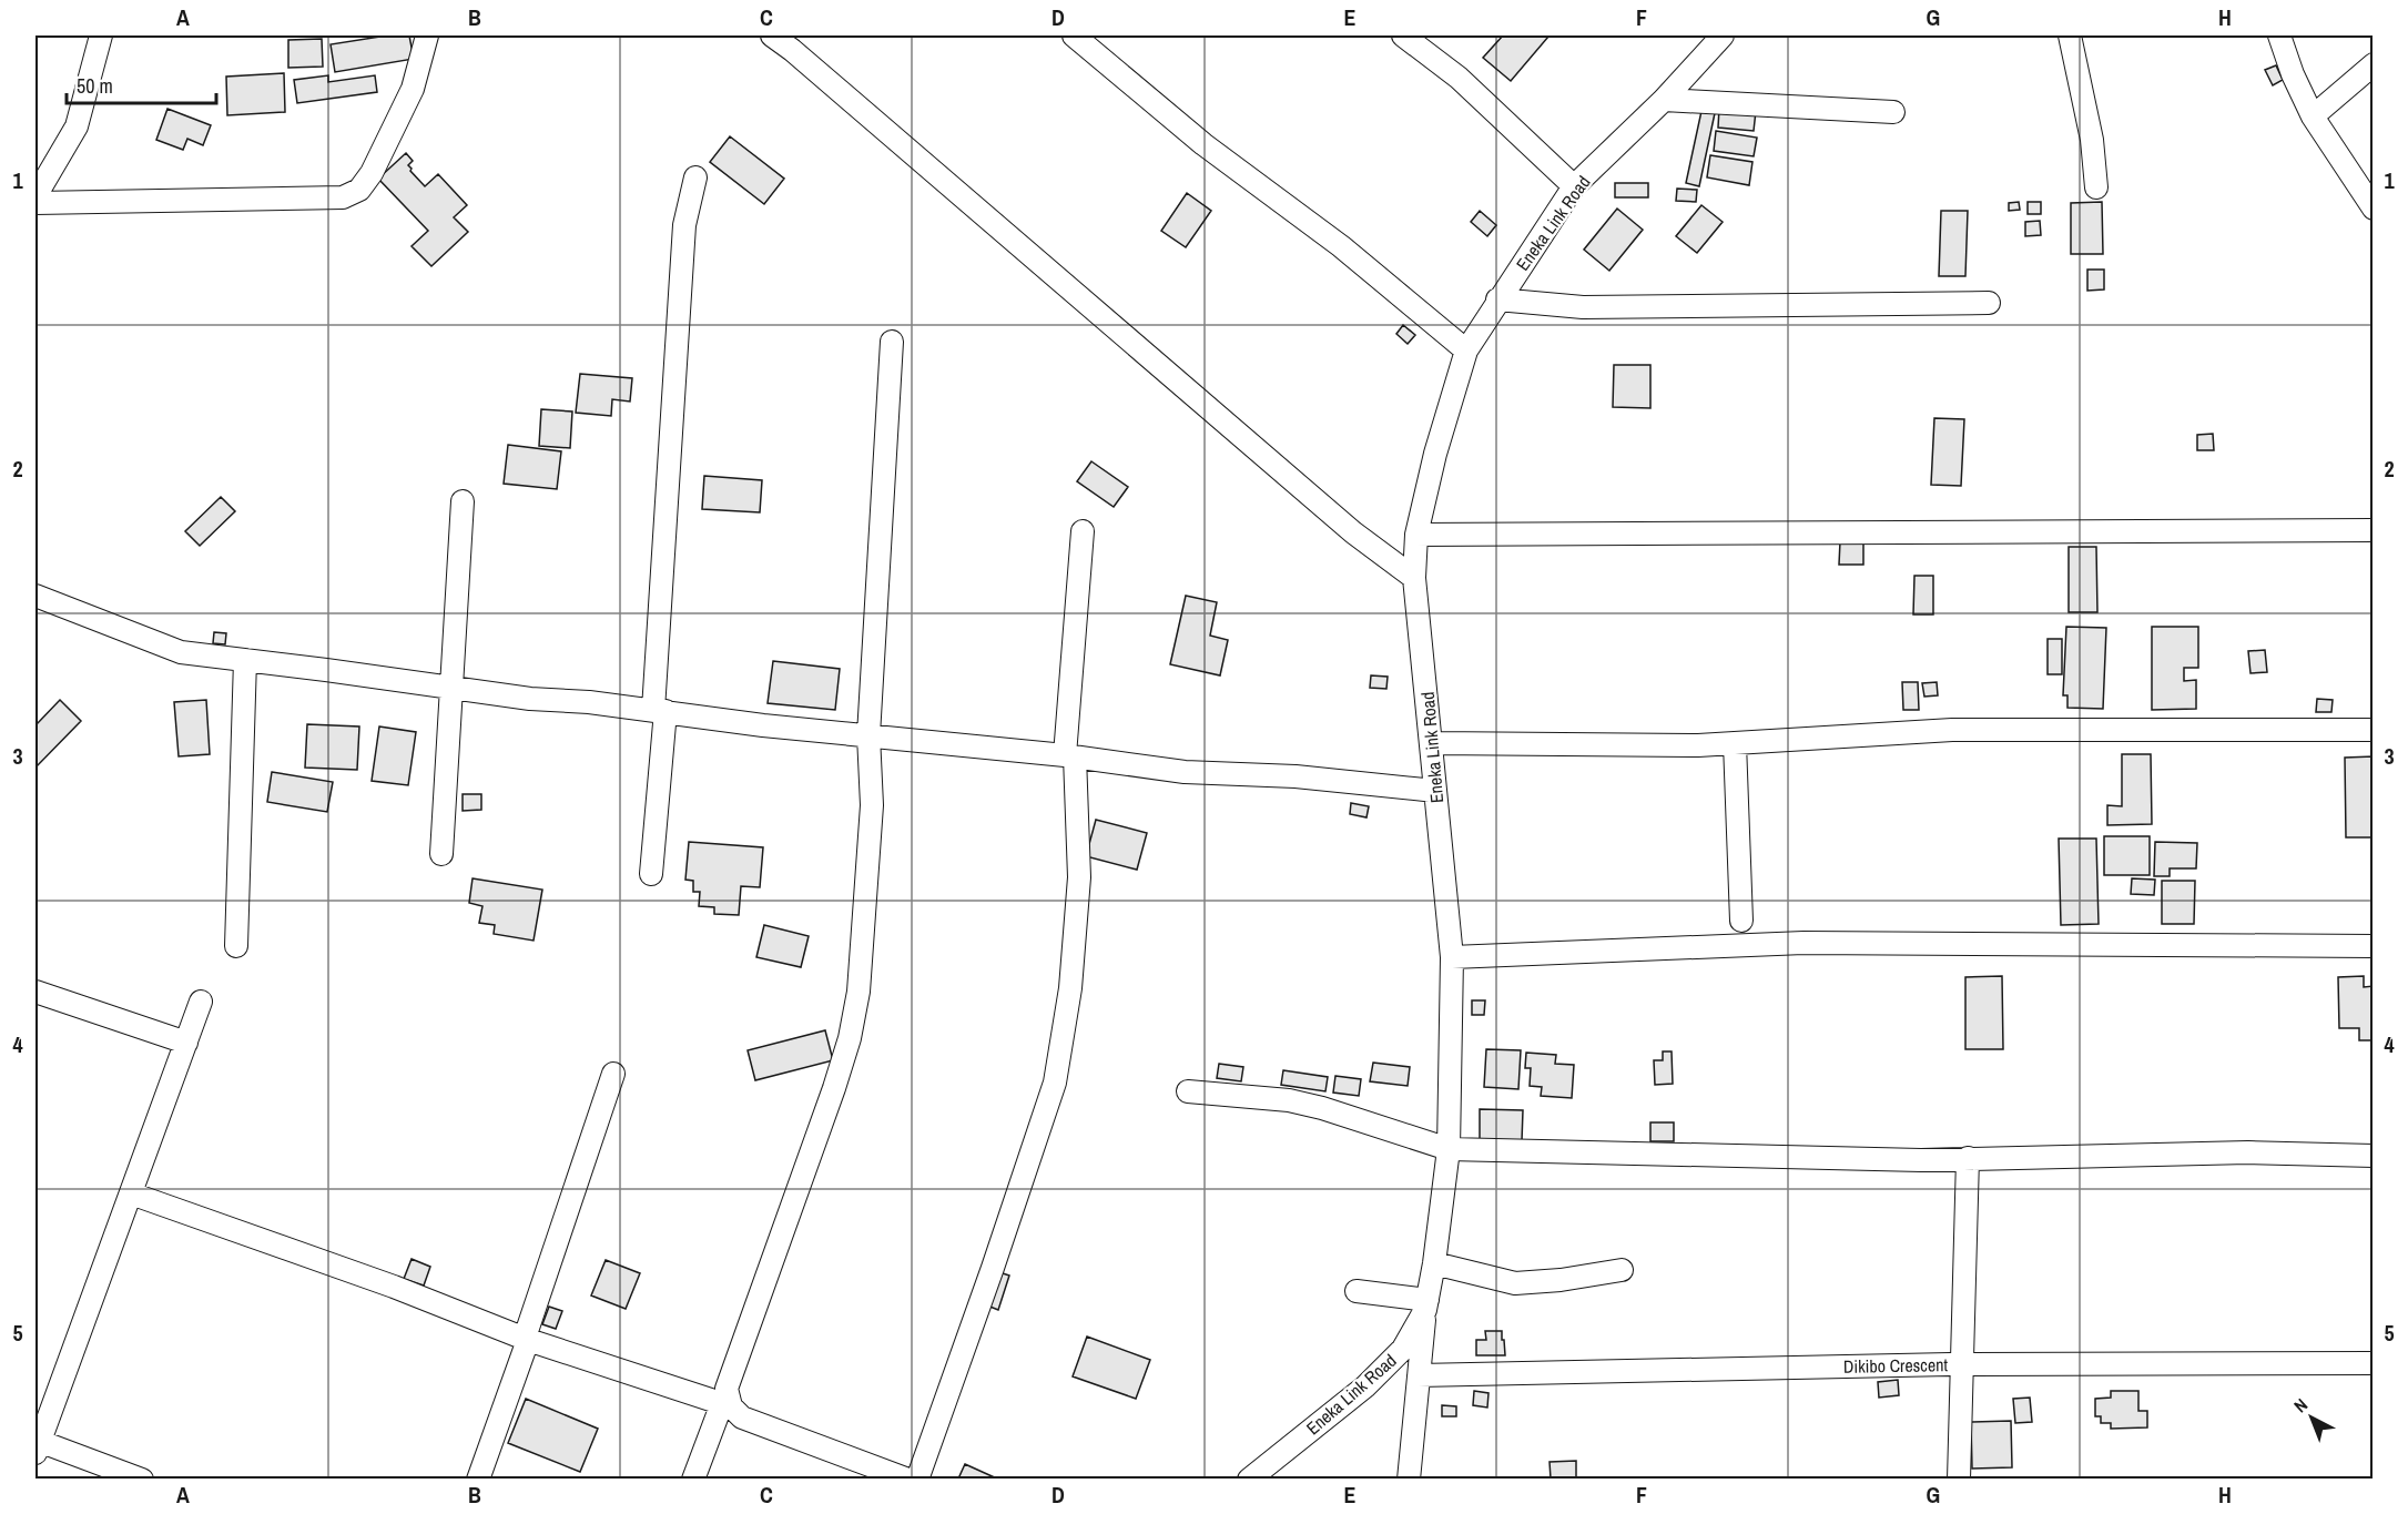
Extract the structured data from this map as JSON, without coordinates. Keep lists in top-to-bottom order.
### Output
{
  "streets": {
    "street": ["Eneka Link Road", "Dikibo Crescent"]
  },
  "scale_bar": "50 m",
  "north": "top left",
  "grid": {
    "columns": [
      "A",
      "B",
      "C",
      "D",
      "E",
      "F",
      "G",
      "H"
    ],
    "rows": [
      "1",
      "2",
      "3",
      "4",
      "5"
    ]
  }
}
